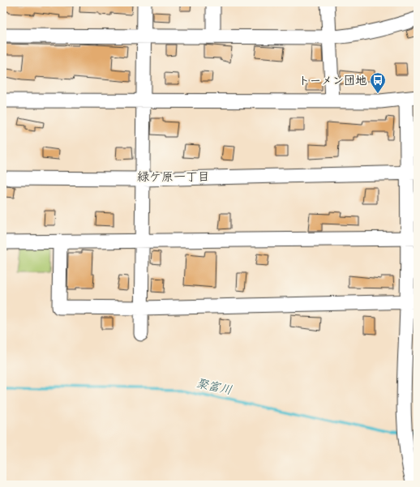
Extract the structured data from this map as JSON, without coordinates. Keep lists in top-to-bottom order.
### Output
{
  "districts": ["緑ケ原一丁目"],
  "water": ["聚富川"],
  "places": {
    "bus stop": ["トーメン団地"]
  }
}
